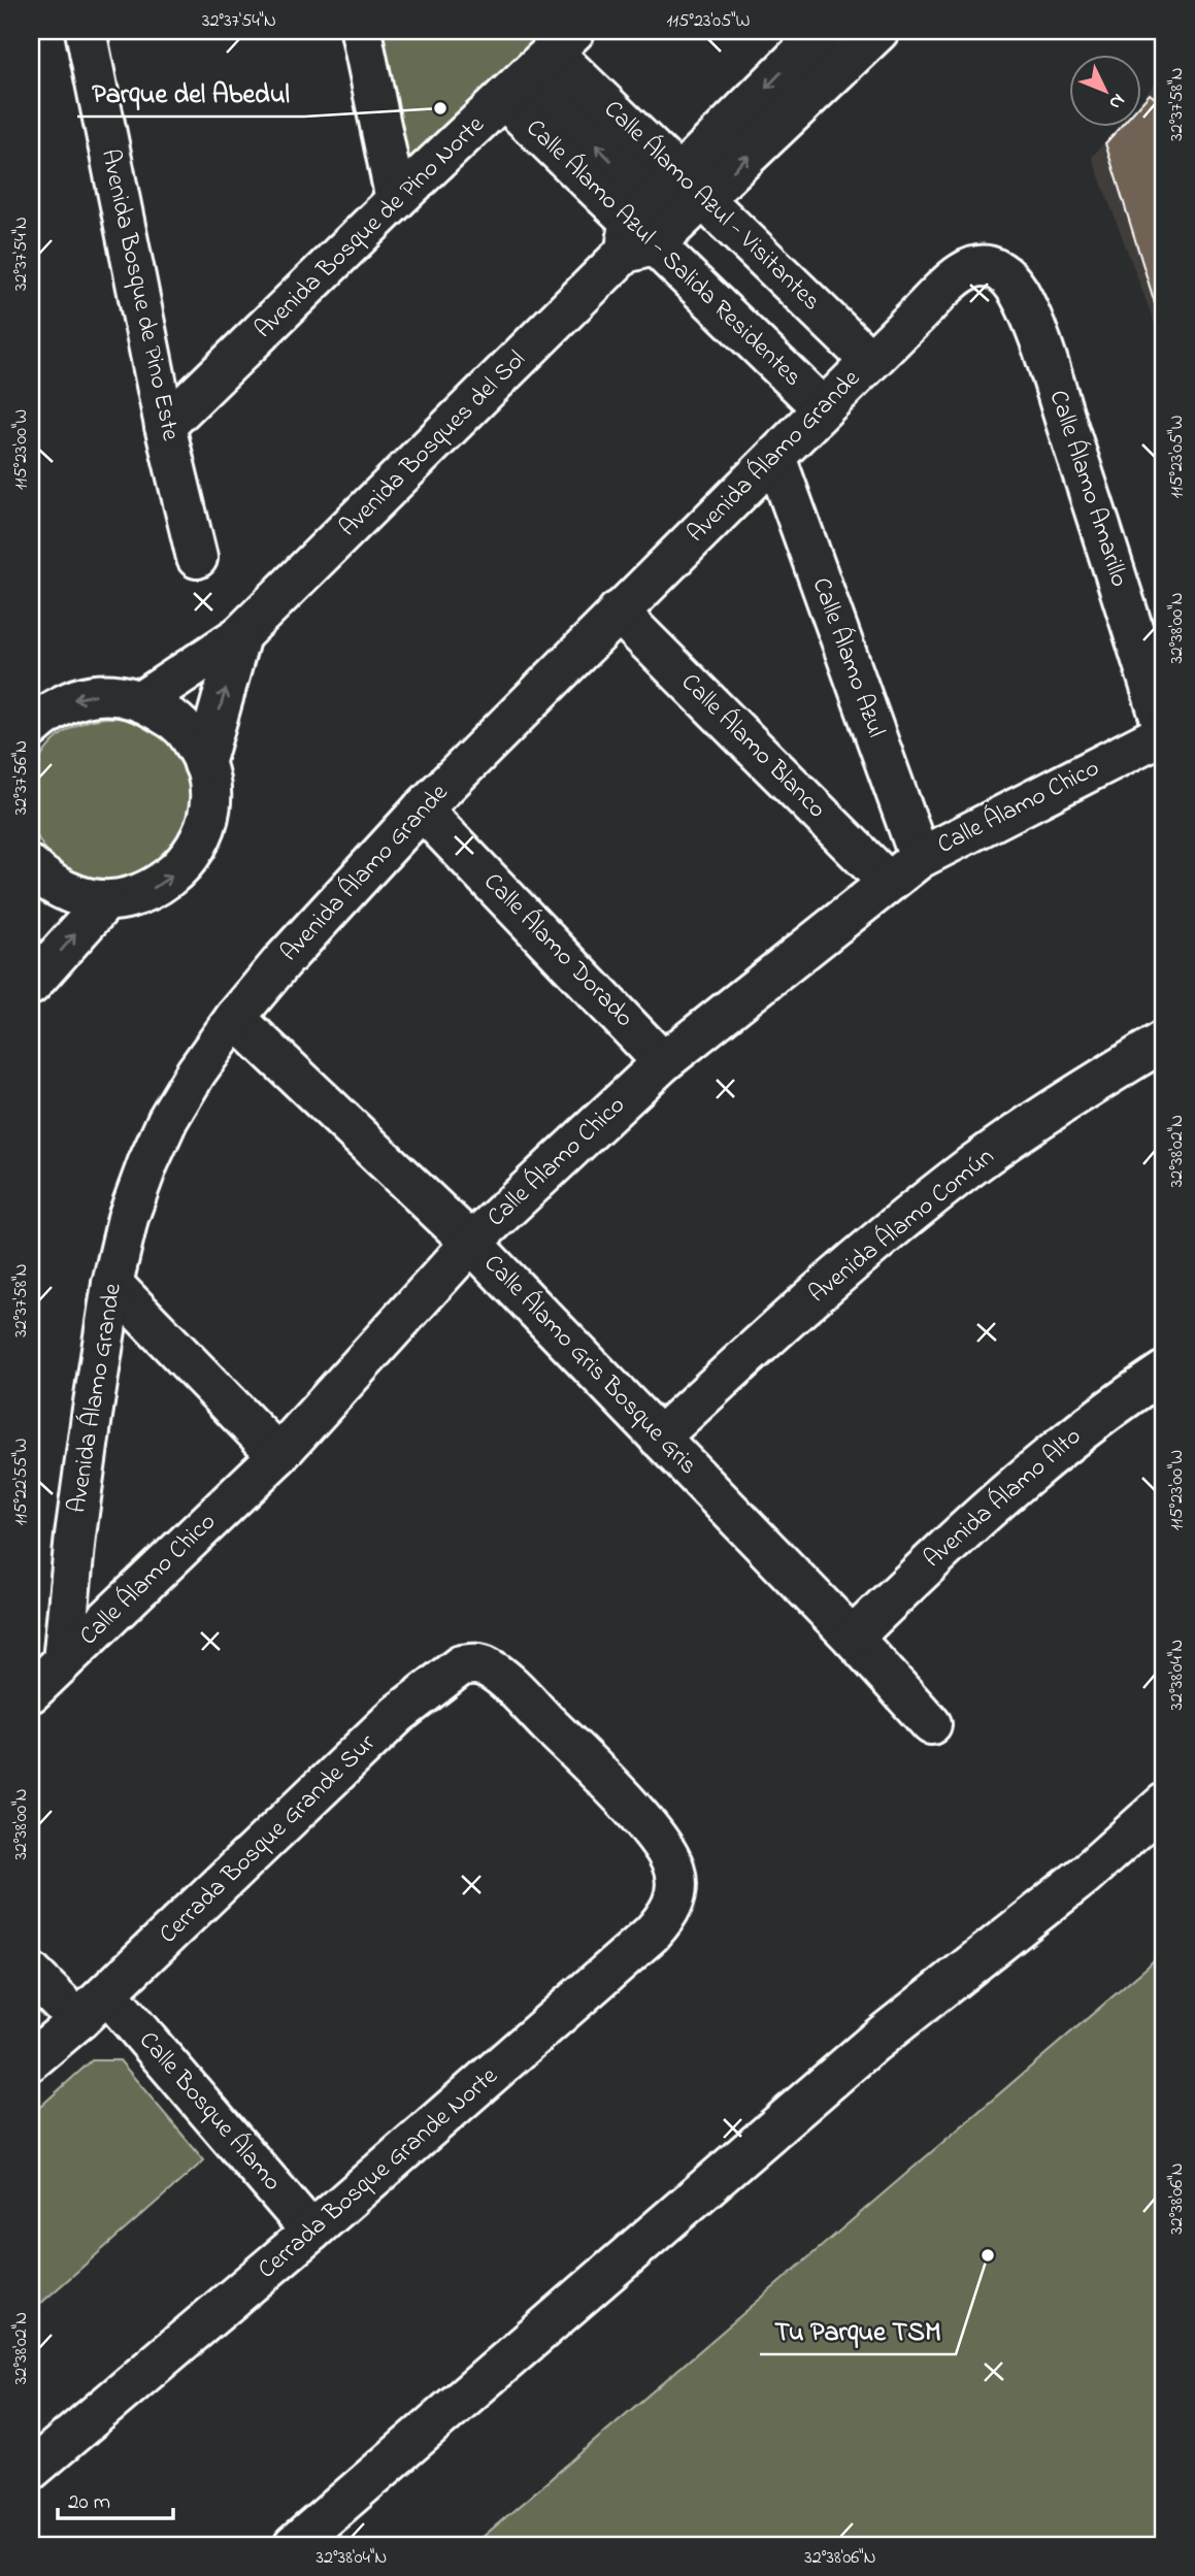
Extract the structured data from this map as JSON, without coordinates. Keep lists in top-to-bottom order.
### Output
{
  "streets": {
    "street": [
      "Calle Álamo Azul - Visitantes",
      "Avenida Bosque de Pino Norte",
      "Calle Álamo Azul - Salida Residentes",
      "Avenida Bosque de Pino Este",
      "Avenida Bosques del Sol",
      "Avenida Álamo Grande",
      "Calle Álamo Amarillo",
      "Calle Álamo Azul",
      "Calle Álamo Blanco",
      "Calle Álamo Chico",
      "Calle Álamo Dorado",
      "Avenida Álamo Común",
      "Calle Álamo Gris Bosque Gris",
      "Avenida Álamo Alto",
      "Cerrada Bosque Grande Sur",
      "Calle Bosque Álamo",
      "Cerrada Bosque Grande Norte"
    ]
  },
  "crossings": [
    ["Calle Álamo Azul - Visitantes", "Avenida Bosque de Pino Norte"],
    ["Calle Álamo Azul - Visitantes", "Calle Álamo Azul - Salida Residentes"],
    ["Calle Álamo Azul - Visitantes", "Avenida Bosques del Sol"],
    ["Calle Álamo Azul - Visitantes", "Avenida Álamo Grande"],
    ["Avenida Bosque de Pino Norte", "Calle Álamo Azul - Salida Residentes"],
    ["Avenida Bosque de Pino Norte", "Avenida Bosque de Pino Este"],
    ["Calle Álamo Azul - Salida Residentes", "Avenida Bosques del Sol"],
    ["Calle Álamo Azul - Salida Residentes", "Avenida Álamo Grande"],
    ["Avenida Álamo Grande", "Calle Álamo Amarillo"],
    ["Avenida Álamo Grande", "Calle Álamo Azul"],
    ["Avenida Álamo Grande", "Calle Álamo Blanco"],
    ["Avenida Álamo Grande", "Calle Álamo Chico"],
    ["Avenida Álamo Grande", "Calle Álamo Dorado"],
    ["Avenida Álamo Grande", "Calle Álamo Gris Bosque Gris"],
    ["Calle Álamo Amarillo", "Calle Álamo Chico"],
    ["Calle Álamo Azul", "Calle Álamo Chico"],
    ["Calle Álamo Blanco", "Calle Álamo Chico"],
    ["Calle Álamo Chico", "Calle Álamo Dorado"],
    ["Calle Álamo Chico", "Calle Álamo Gris Bosque Gris"],
    ["Avenida Álamo Común", "Calle Álamo Gris Bosque Gris"],
    ["Calle Álamo Gris Bosque Gris", "Avenida Álamo Alto"],
    ["Cerrada Bosque Grande Sur", "Calle Bosque Álamo"],
    ["Cerrada Bosque Grande Sur", "Cerrada Bosque Grande Norte"],
    ["Calle Bosque Álamo", "Cerrada Bosque Grande Norte"]
  ],
  "one_way": ["Calle Álamo Azul - Salida Residentes"],
  "places": ["Parque del Abedul", "Tu Parque TSM"],
  "scale_bar": "20 m",
  "north": "bottom right",
  "coordinates": [
    "32°37'54\"N",
    "115°23'05\"W",
    "32°37'58\"N",
    "115°23'00\"W",
    "32°38'00\"N",
    "32°37'56\"N",
    "32°38'02\"N",
    "115°22'55\"W",
    "32°38'04\"N",
    "32°38'06\"N"
  ]
}
